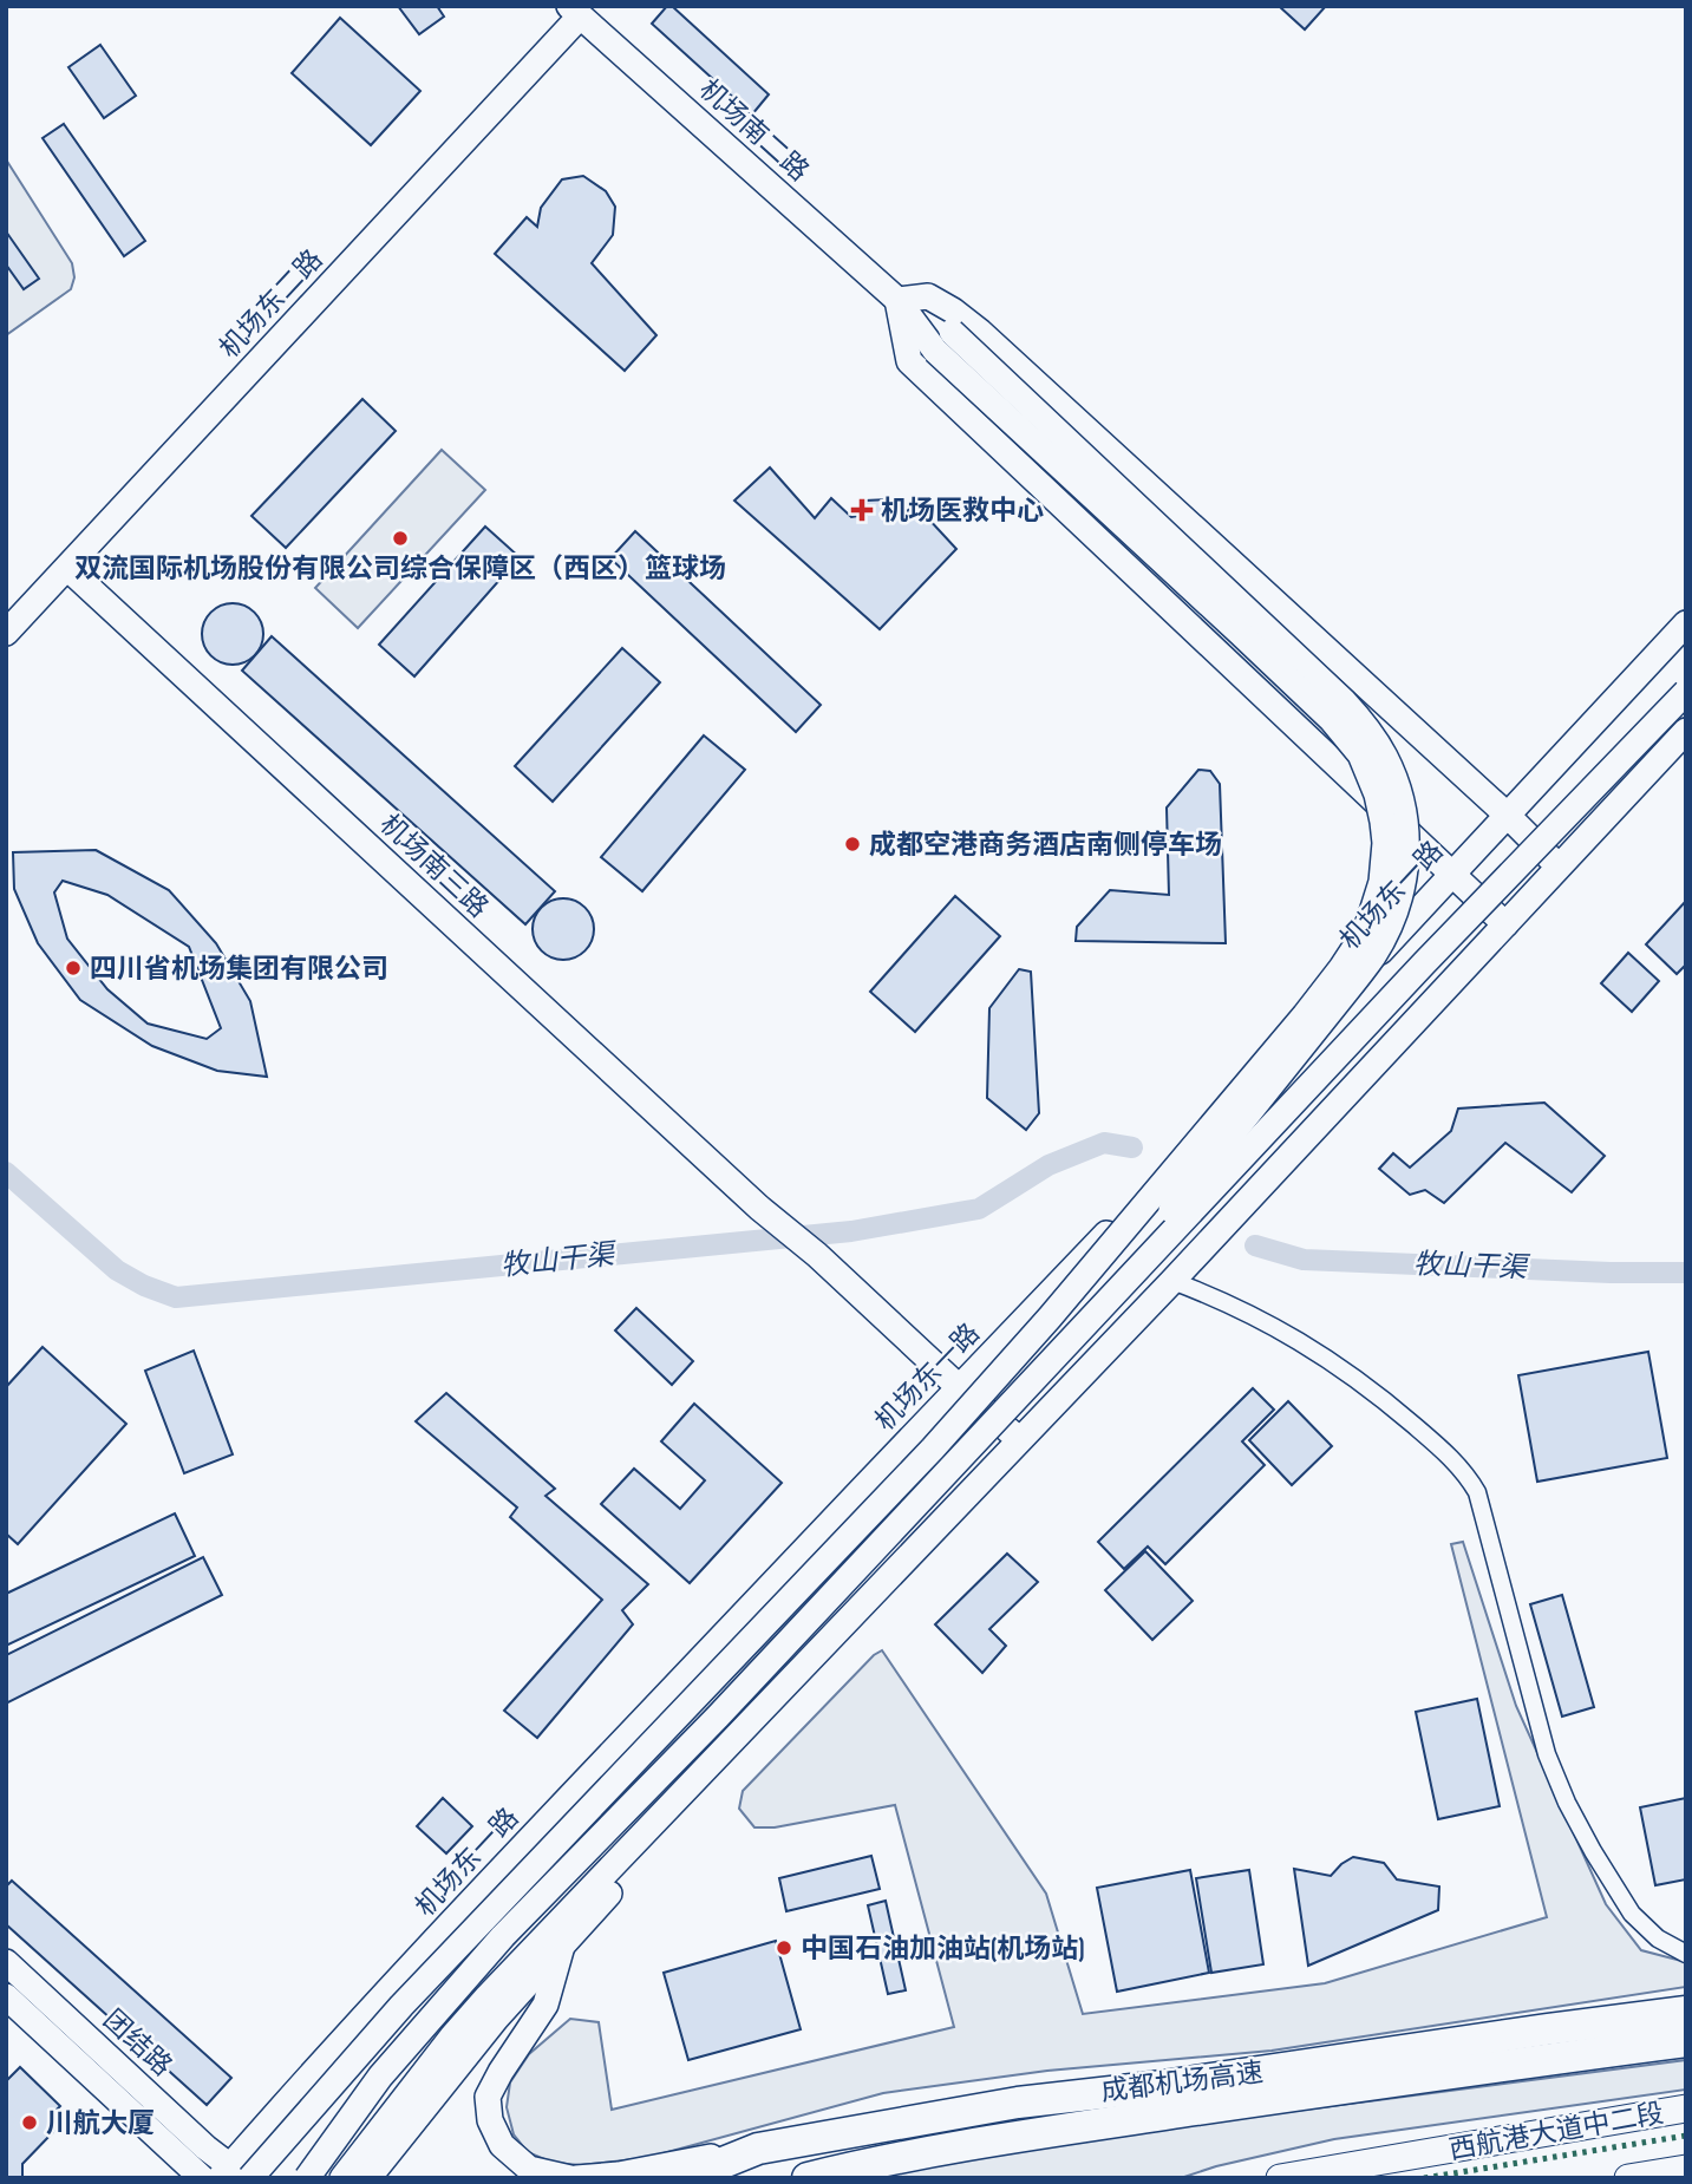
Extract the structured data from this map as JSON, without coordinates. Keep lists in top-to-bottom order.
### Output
{
  "streets": {
    "highway": ["成都机场高速"],
    "main road": ["西航港大道中二段"],
    "street": [
      "机场南二路",
      "机场东二路",
      "机场南三路",
      "机场东一路",
      "团结路"
    ]
  },
  "crossings": [
    ["机场南二路", "机场东二路"],
    ["机场东二路", "机场南三路"],
    ["机场南三路", "机场东一路"],
    ["机场东一路", "团结路"]
  ],
  "water": ["牧山干渠"],
  "places": {
    "health": ["机场医救中心"],
    "other": [
      "双流国际机场股份有限公司综合保障区（西区）篮球场",
      "成都空港商务酒店南侧停车场",
      "四川省机场集团有限公司",
      "中国石油加油站(机场站)",
      "川航大厦"
    ]
  }
}
